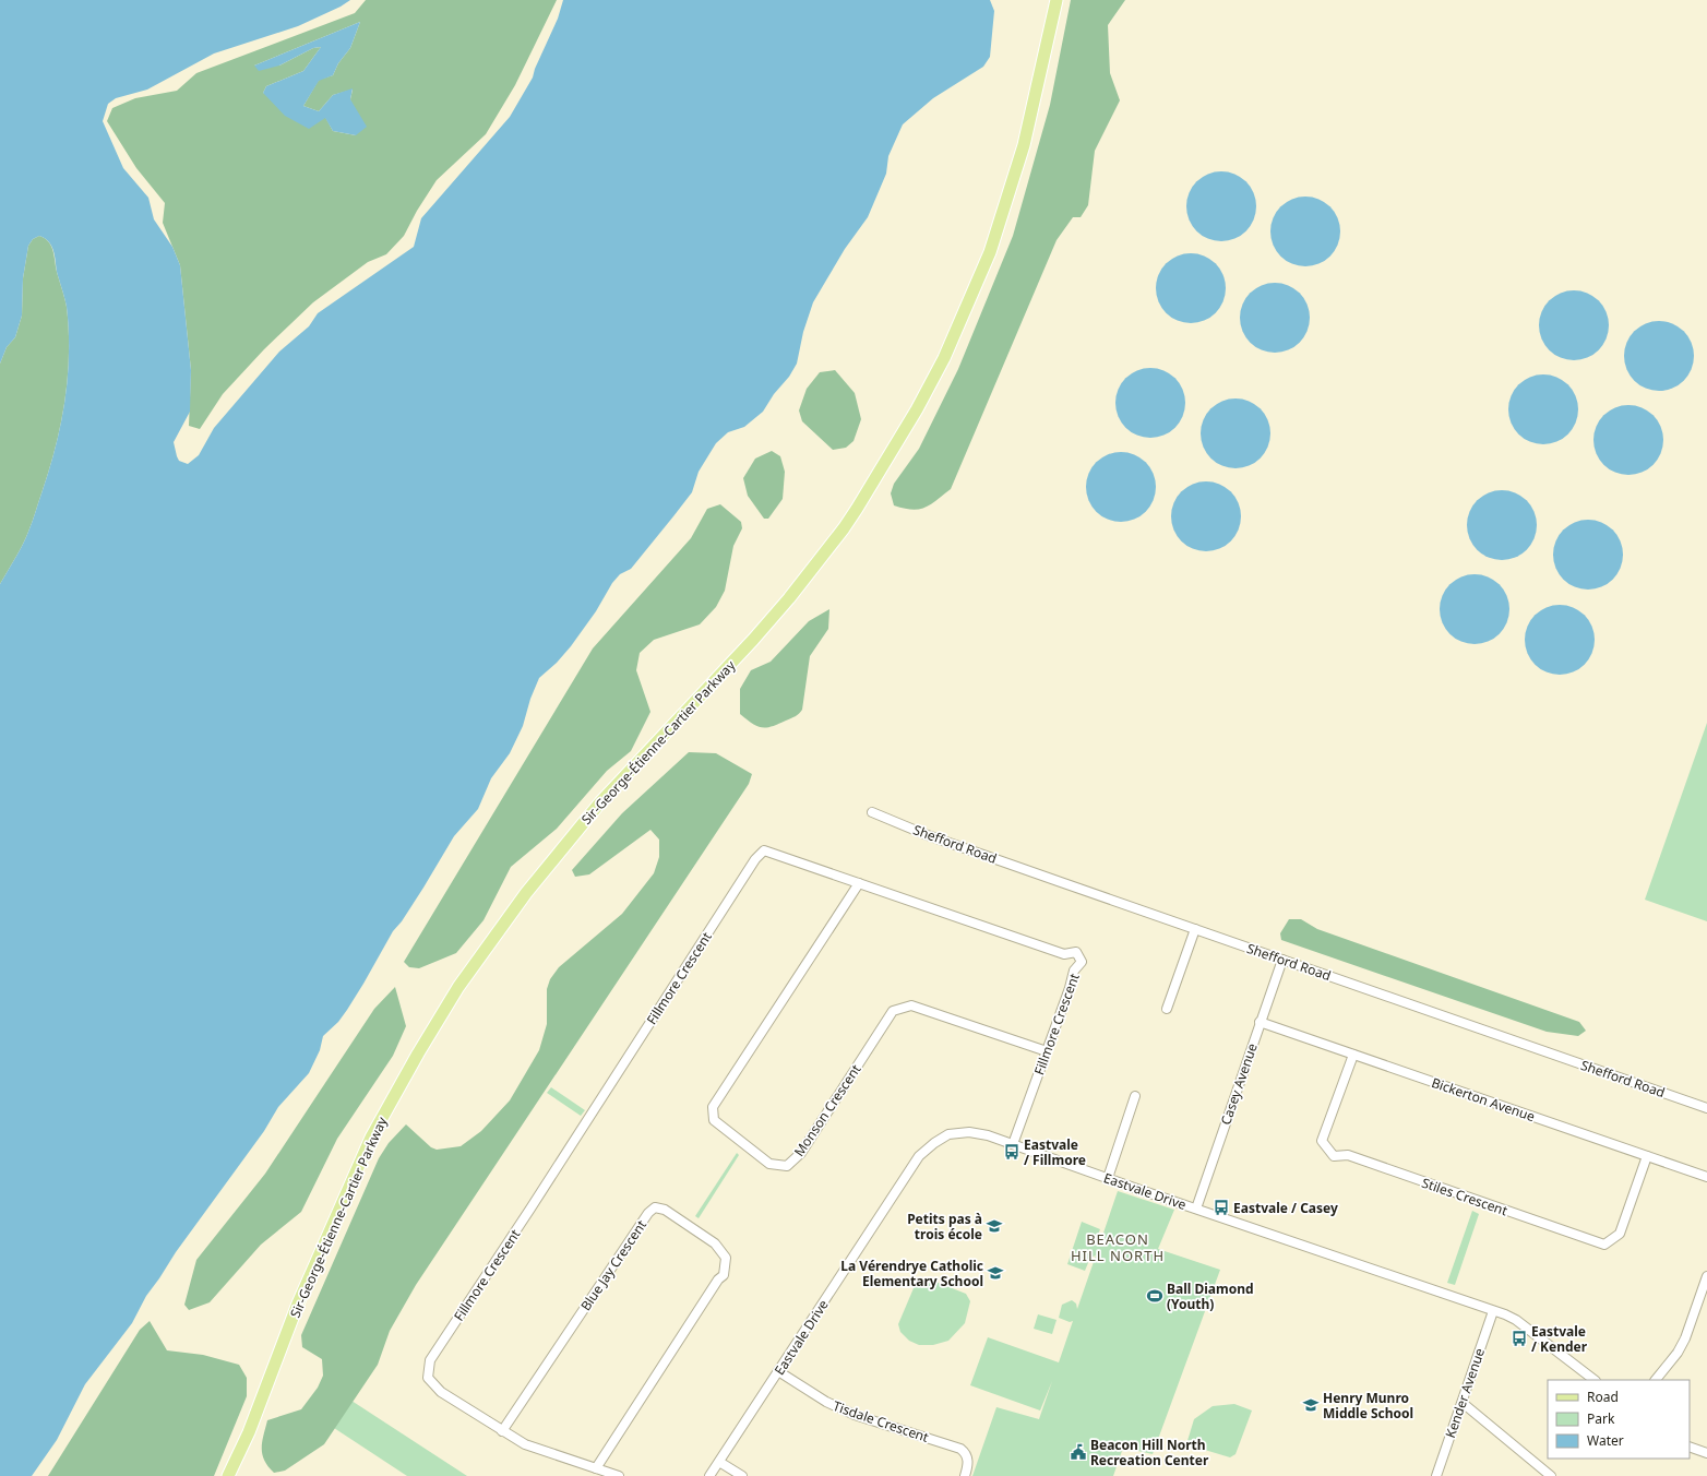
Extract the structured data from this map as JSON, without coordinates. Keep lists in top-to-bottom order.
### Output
{
  "streets": {
    "main road": ["Sir-George-Étienne-Cartier Parkway"],
    "street": [
      "Shefford Road",
      "Fillmore Crescent",
      "Casey Avenue",
      "Bickerton Avenue",
      "Monson Crescent",
      "Eastvale Drive",
      "Stiles Crescent",
      "Blue Jay Crescent",
      "Kender Avenue",
      "Tisdale Crescent"
    ]
  },
  "crossings": [
    ["Shefford Road", "Casey Avenue"],
    ["Fillmore Crescent", "Monson Crescent"],
    ["Fillmore Crescent", "Eastvale Drive"],
    ["Fillmore Crescent", "Blue Jay Crescent"],
    ["Casey Avenue", "Bickerton Avenue"],
    ["Casey Avenue", "Eastvale Drive"],
    ["Bickerton Avenue", "Stiles Crescent"],
    ["Eastvale Drive", "Kender Avenue"],
    ["Eastvale Drive", "Tisdale Crescent"]
  ],
  "districts": ["BEACON HILL NORTH"],
  "places": {
    "bus stop": ["Eastvale / Fillmore", "Eastvale / Casey", "Eastvale / Kender"],
    "school or university": ["Petits pas à trois école", "La Vérendrye Catholic Elementary School", "Henry Munro Middle School"],
    "sports": ["Ball Diamond (Youth)"],
    "public building": ["Beacon Hill North Recreation Center"]
  },
  "legend": ["Road", "Park", "Water"]
}
